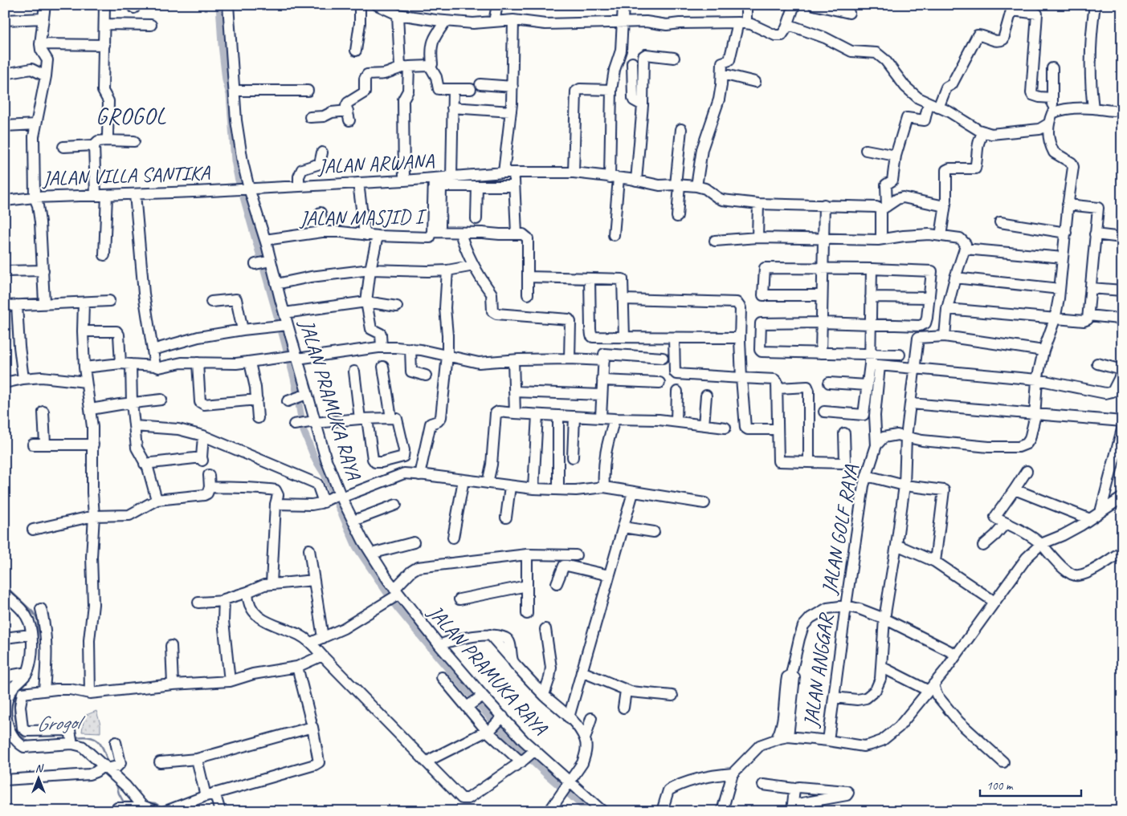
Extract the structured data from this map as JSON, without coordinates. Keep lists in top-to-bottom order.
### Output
{
  "streets": {
    "street": [
      "JALAN ARWANA",
      "JALAN VILLA SANTIKA",
      "JALAN MASJID I",
      "JALAN PRAMUKA RAYA",
      "JALAN GOLF RAYA",
      "JALAN ANGGAR"
    ]
  },
  "crossings": [
    ["JALAN ARWANA", "JALAN VILLA SANTIKA"],
    ["JALAN ARWANA", "JALAN PRAMUKA RAYA"],
    ["JALAN VILLA SANTIKA", "JALAN PRAMUKA RAYA"],
    ["JALAN MASJID I", "JALAN PRAMUKA RAYA"],
    ["JALAN GOLF RAYA", "JALAN ANGGAR"]
  ],
  "districts": ["GROGOL"],
  "water": ["Grogol"],
  "scale_bar": "100 m",
  "north": "top"
}
